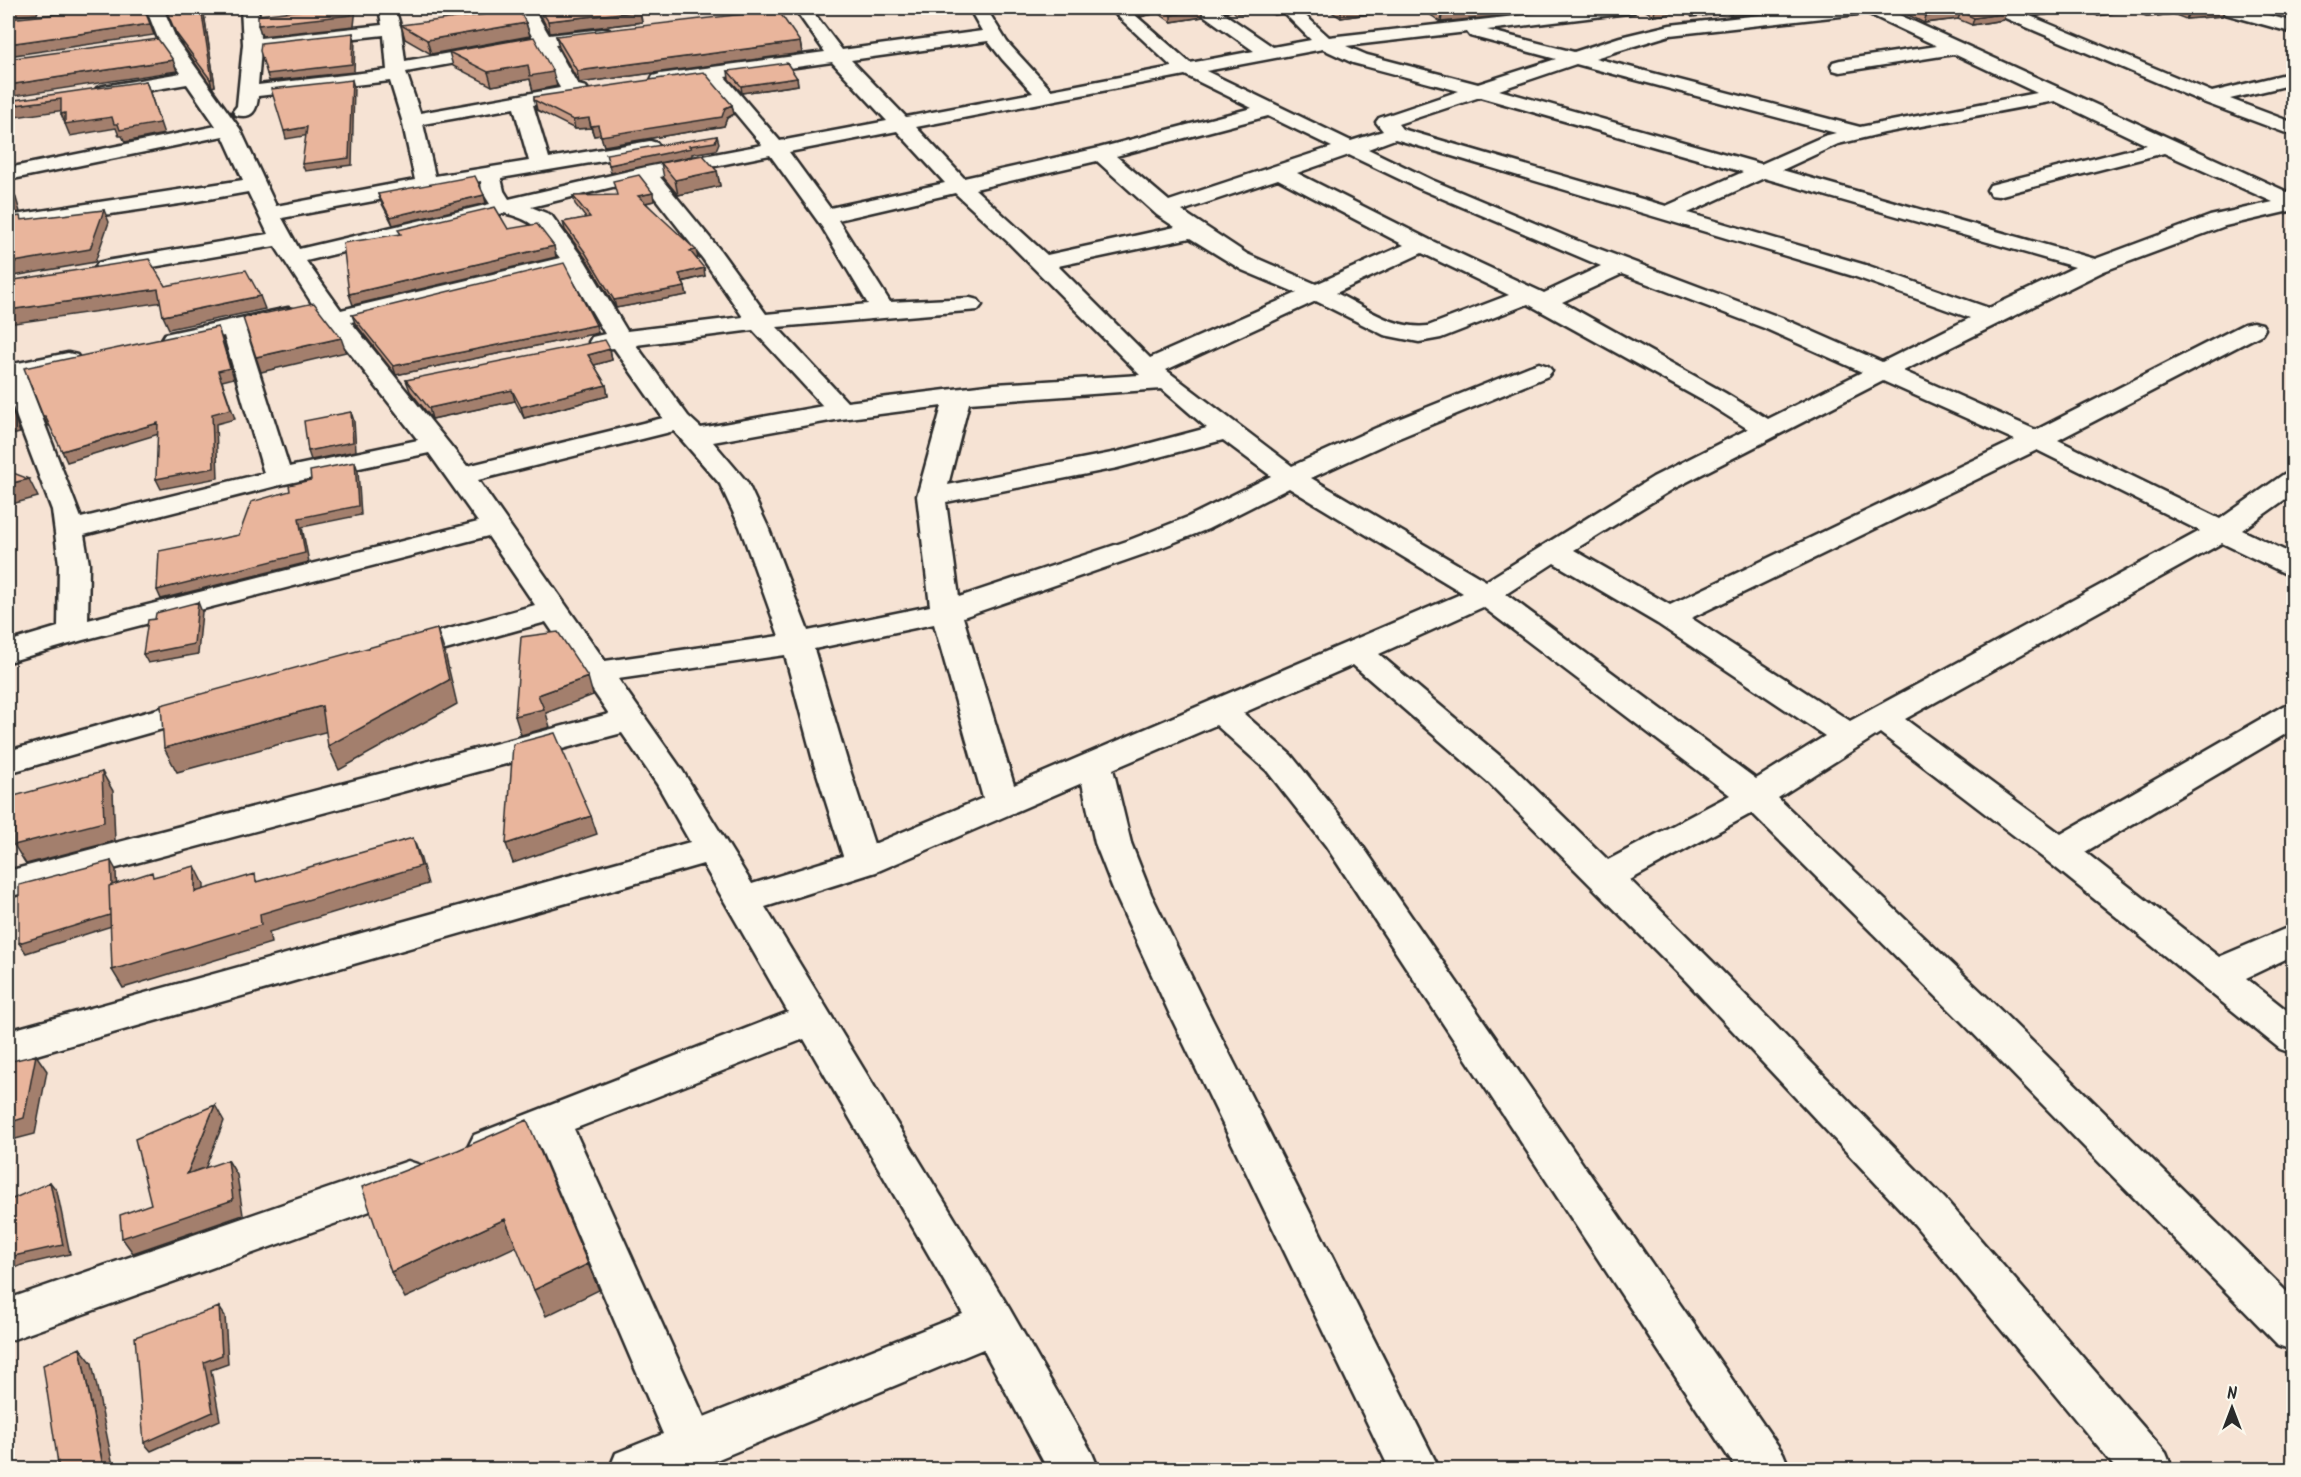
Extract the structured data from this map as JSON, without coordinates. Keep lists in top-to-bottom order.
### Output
{
  "north": "top"
}
